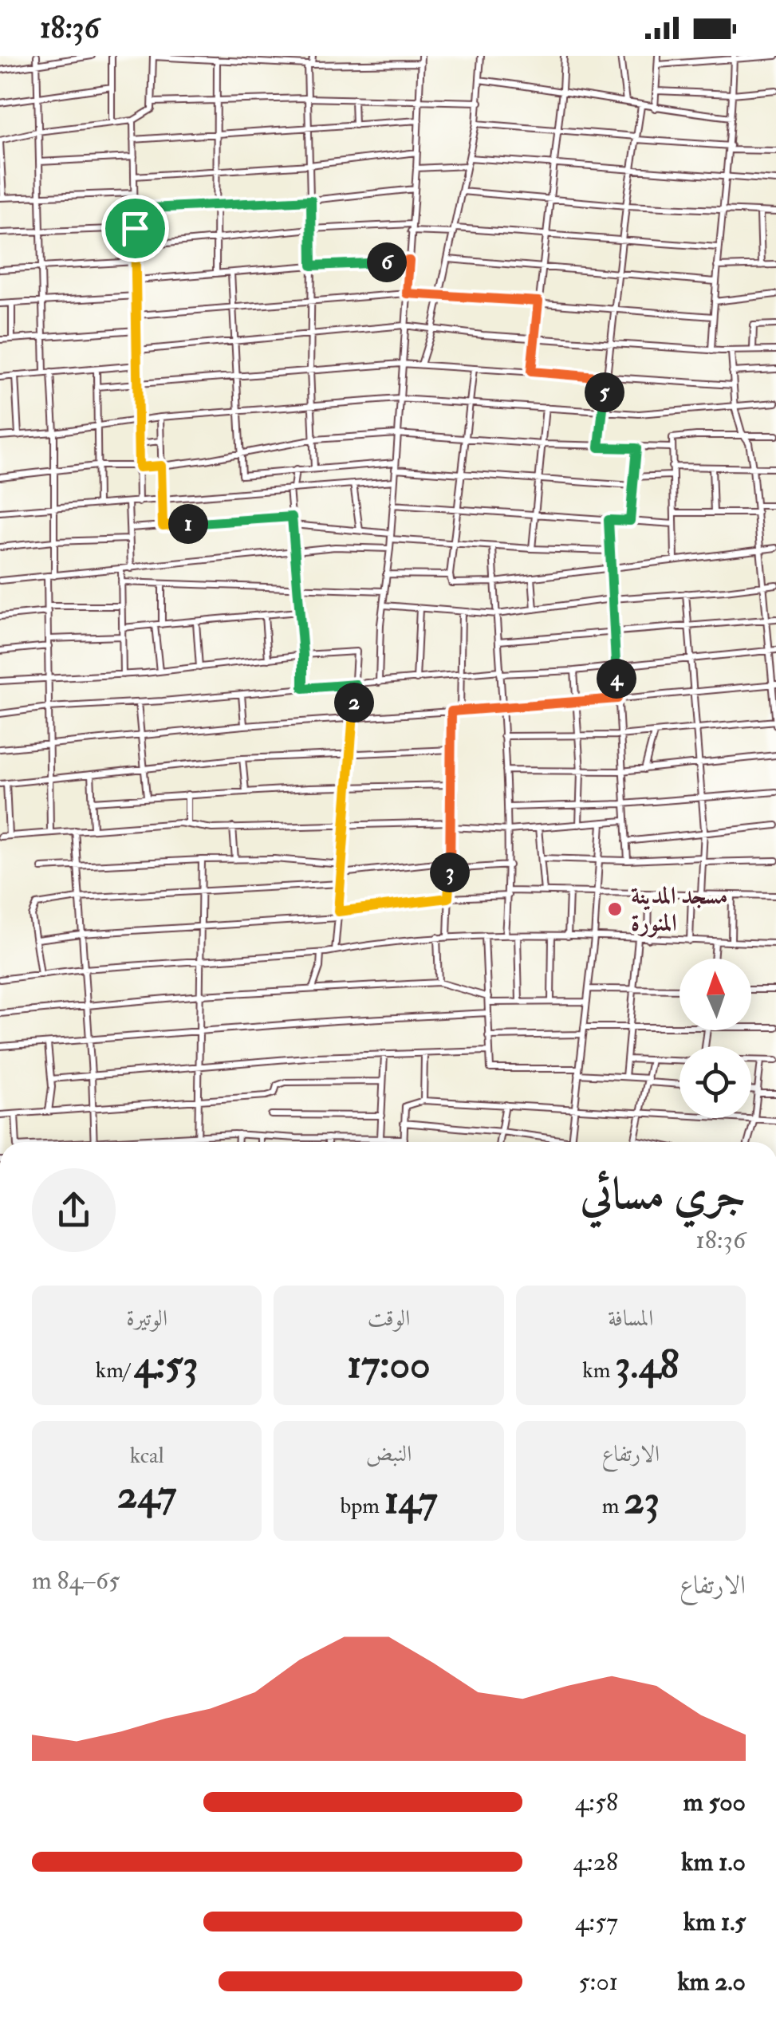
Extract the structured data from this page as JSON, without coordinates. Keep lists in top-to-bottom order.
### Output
{
  "places": ["مسجد المدينة المنورة"],
  "north": "top",
  "page": {
    "status": "18:36",
    "pins": [
      "6",
      "5",
      "1",
      "4",
      "2",
      "3"
    ],
    "heading": ["جري مسائي", "18:36"],
    "stats": [
      ["المسافة", "3.48 km"],
      ["الوقت", "17:00"],
      ["الوتيرة", "4:53 /km"],
      ["الارتفاع", "23 m"],
      ["النبض", "147 bpm"],
      ["kcal", "247"]
    ],
    "chart": ["الارتفاع", "65–84 m"],
    "list": [
      {
        "name": "500 m",
        "note": "4:58"
      },
      {
        "name": "1.0 km",
        "note": "4:28"
      },
      {
        "name": "1.5 km",
        "note": "4:57"
      },
      {
        "name": "2.0 km",
        "note": "5:01"
      }
    ]
  }
}
